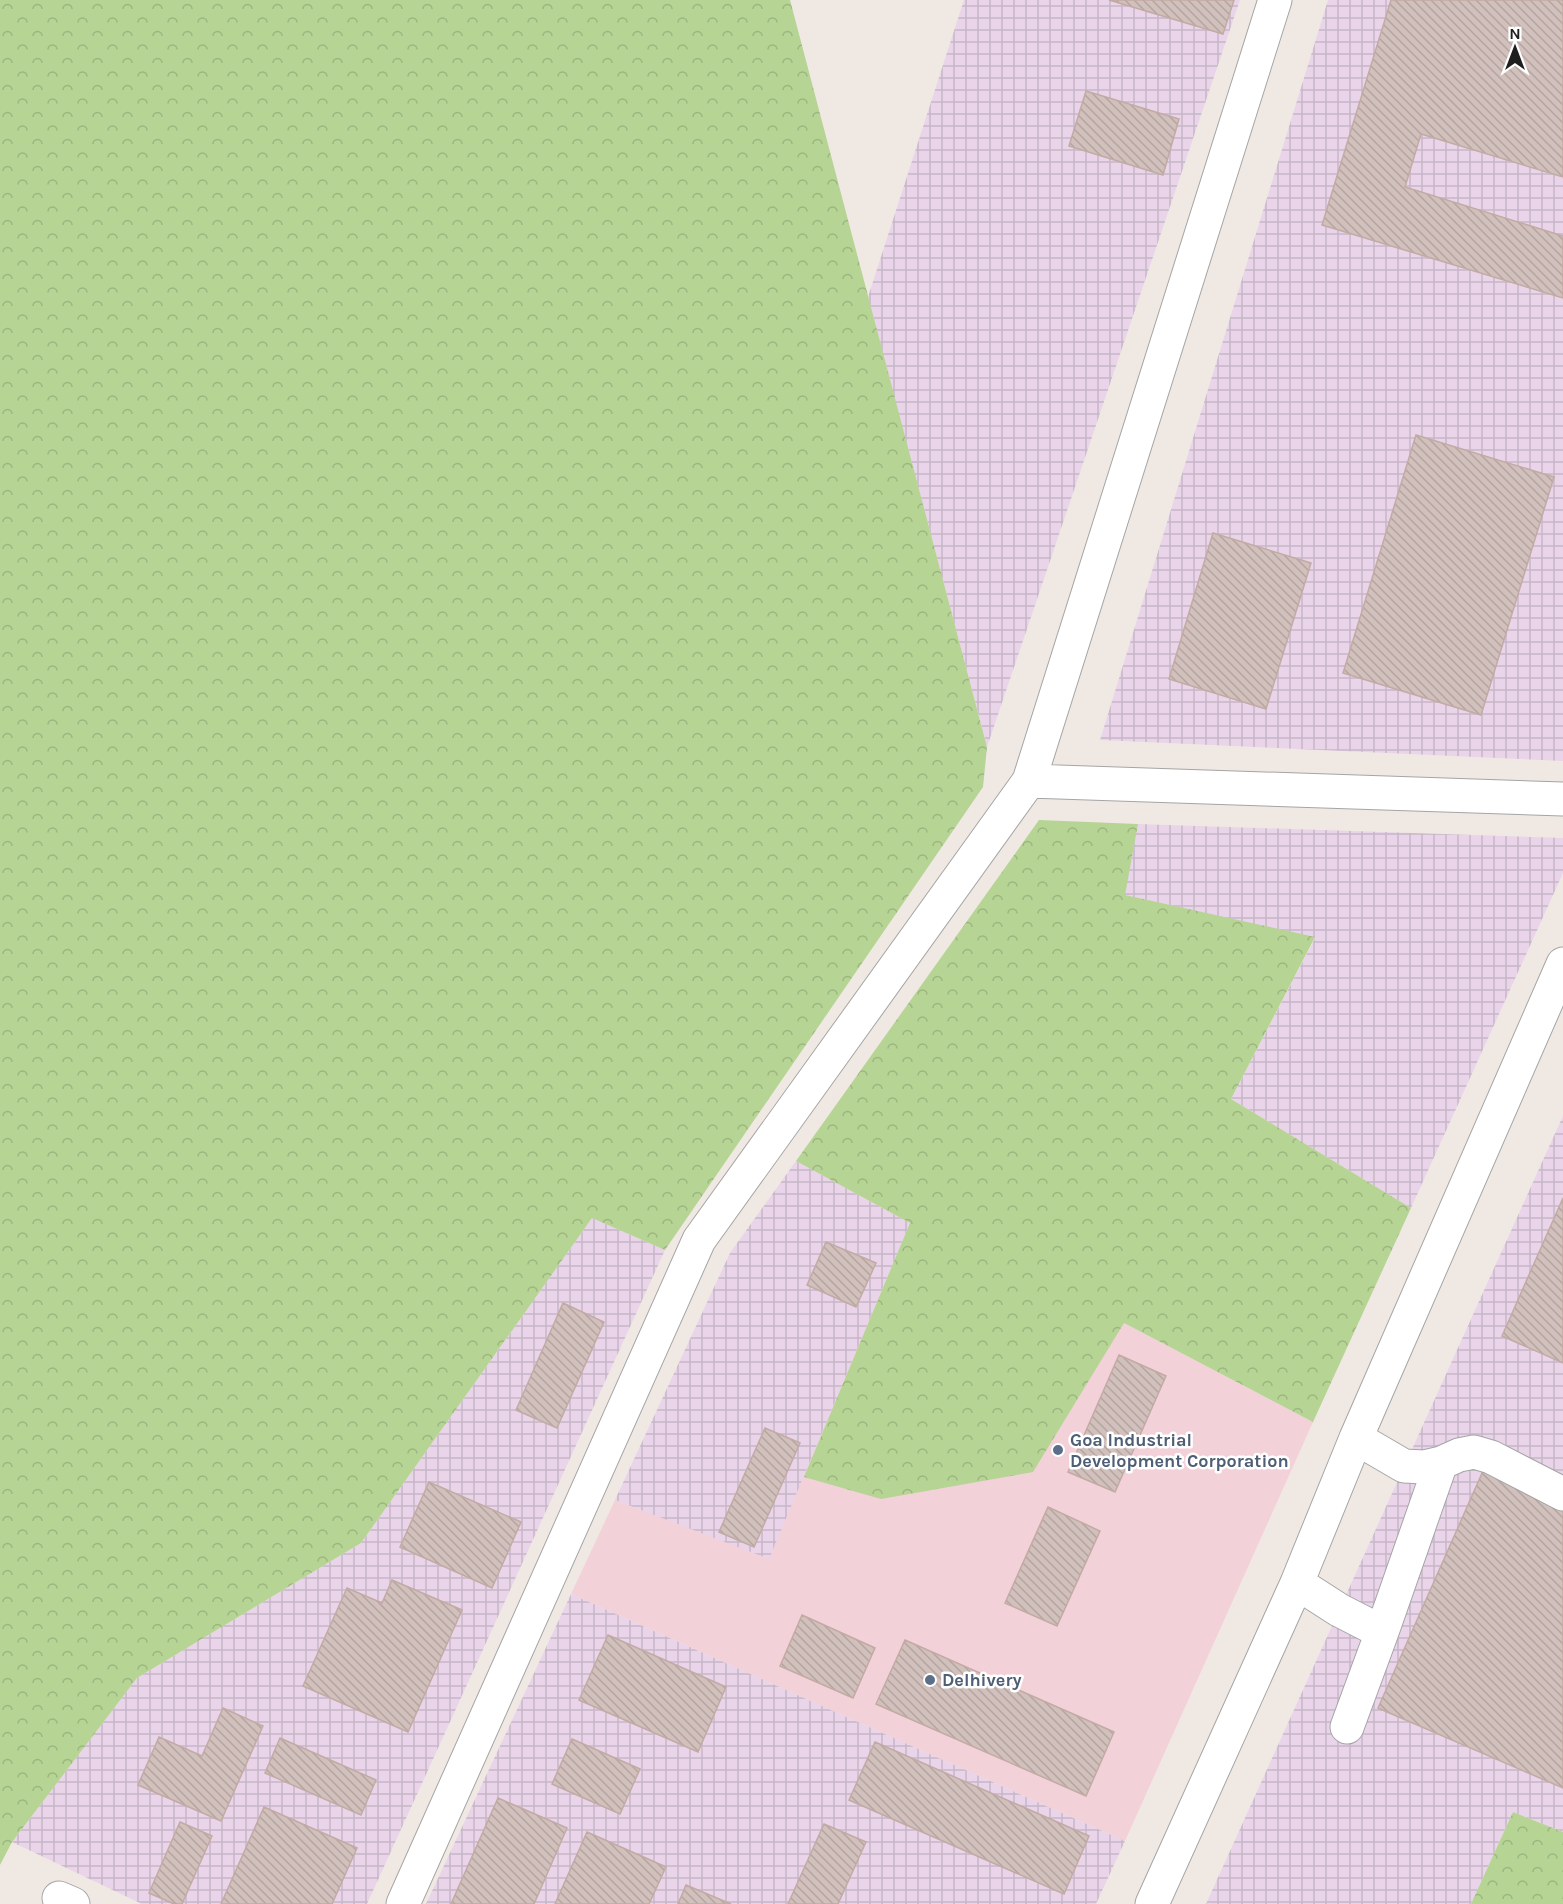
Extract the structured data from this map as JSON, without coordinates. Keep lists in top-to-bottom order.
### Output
{
  "places": ["Goa Industrial Development Corporation", "Delhivery"],
  "north": "top"
}
